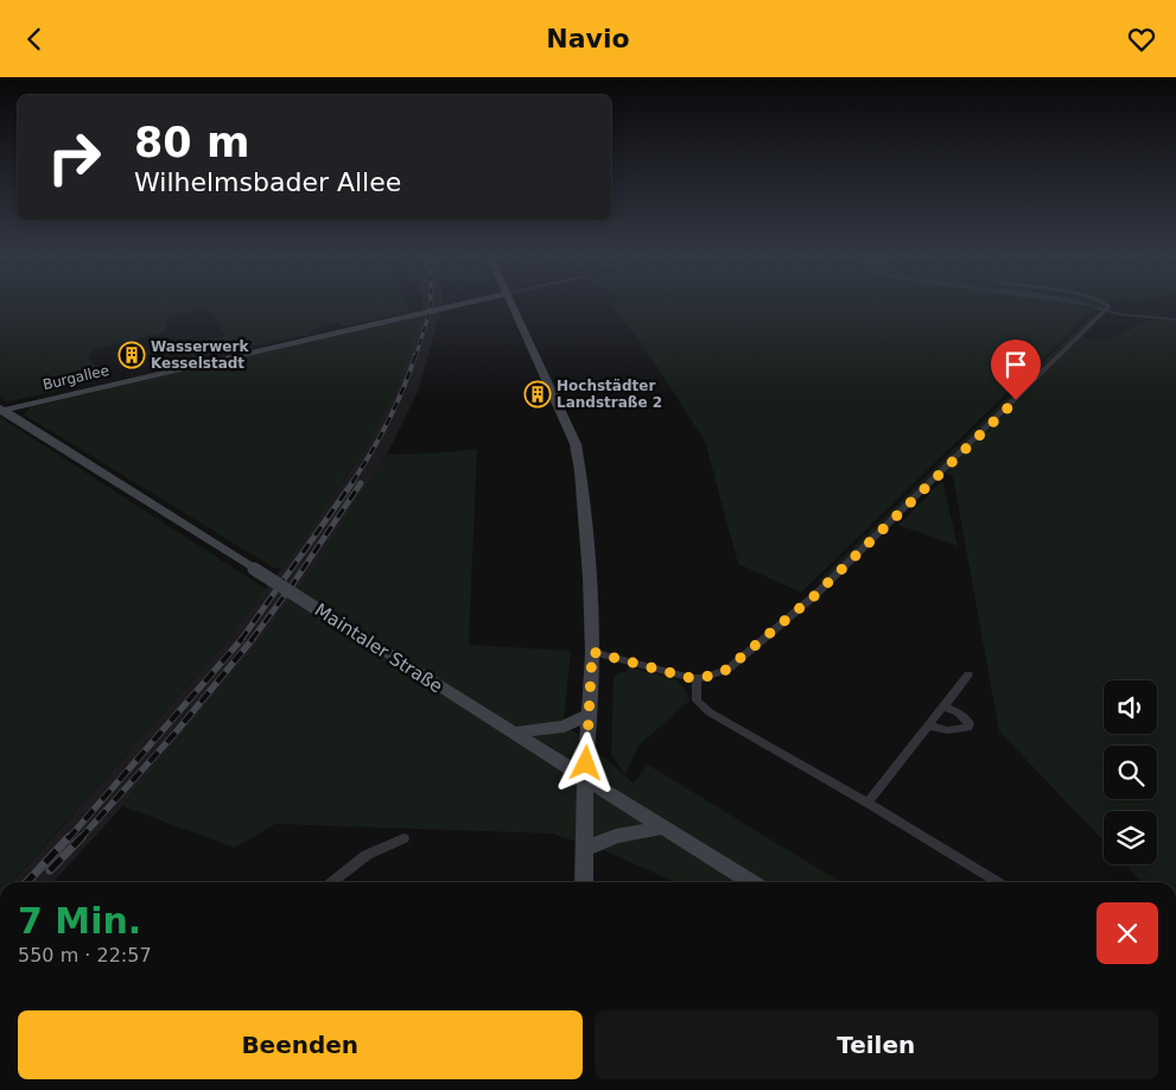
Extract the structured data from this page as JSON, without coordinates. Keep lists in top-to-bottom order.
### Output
{
  "streets": {
    "main road": ["Burgallee", "Maintaler Straße"]
  },
  "crossings": [
    ["Burgallee", "Maintaler Straße"]
  ],
  "places": {
    "building": ["Wasserwerk Kesselstadt", "Hochstädter Landstraße 2"]
  },
  "page": {
    "header": "Navio",
    "turn": ["80 m", "Wilhelmsbader Allee"],
    "heading": ["7 Min.", "550 m · 22:57"],
    "buttons": ["Beenden", "Teilen"]
  }
}
